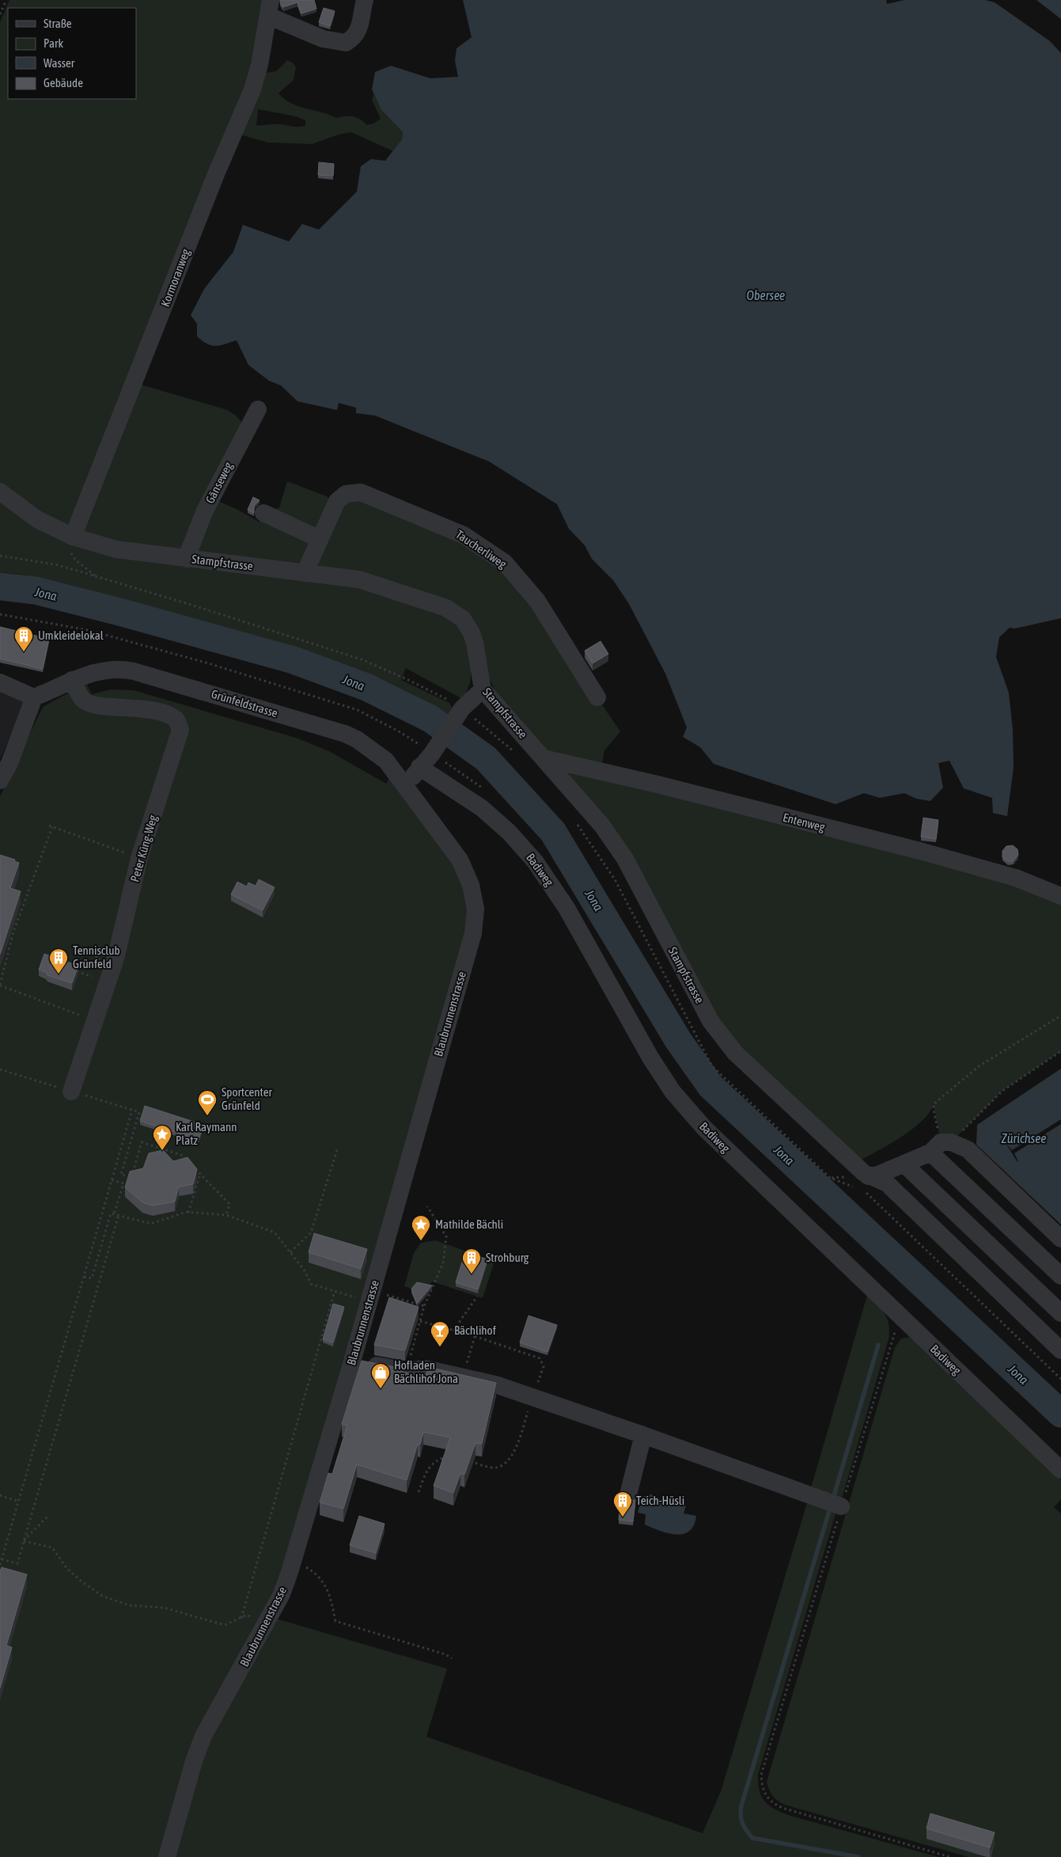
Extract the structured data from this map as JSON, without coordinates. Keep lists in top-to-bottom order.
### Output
{
  "streets": {
    "street": [
      "Kormoranweg",
      "Gänseweg",
      "Taucherliweg",
      "Stampfstrasse",
      "Grünfeldstrasse",
      "Entenweg",
      "Peter Küng-Weg",
      "Badiweg",
      "Blaubrunnenstrasse"
    ]
  },
  "crossings": [
    ["Kormoranweg", "Stampfstrasse"],
    ["Gänseweg", "Stampfstrasse"],
    ["Taucherliweg", "Stampfstrasse"],
    ["Stampfstrasse", "Entenweg"],
    ["Grünfeldstrasse", "Peter Küng-Weg"],
    ["Grünfeldstrasse", "Blaubrunnenstrasse"]
  ],
  "water": ["Obersee", "Jona", "Zürichsee"],
  "places": {
    "building": [
      "Umkleidelokal",
      "Tennisclub Grünfeld",
      "Strohburg",
      "Teich-Hüsli"
    ],
    "sports": ["Sportcenter Grünfeld"],
    "place": ["Karl Raymann Platz", "Mathilde Bächli"],
    "bar": ["Bächlihof"],
    "shop": ["Hofladen Bächlihof Jona"]
  },
  "legend": [
    "Straße",
    "Park",
    "Wasser",
    "Gebäude"
  ]
}
